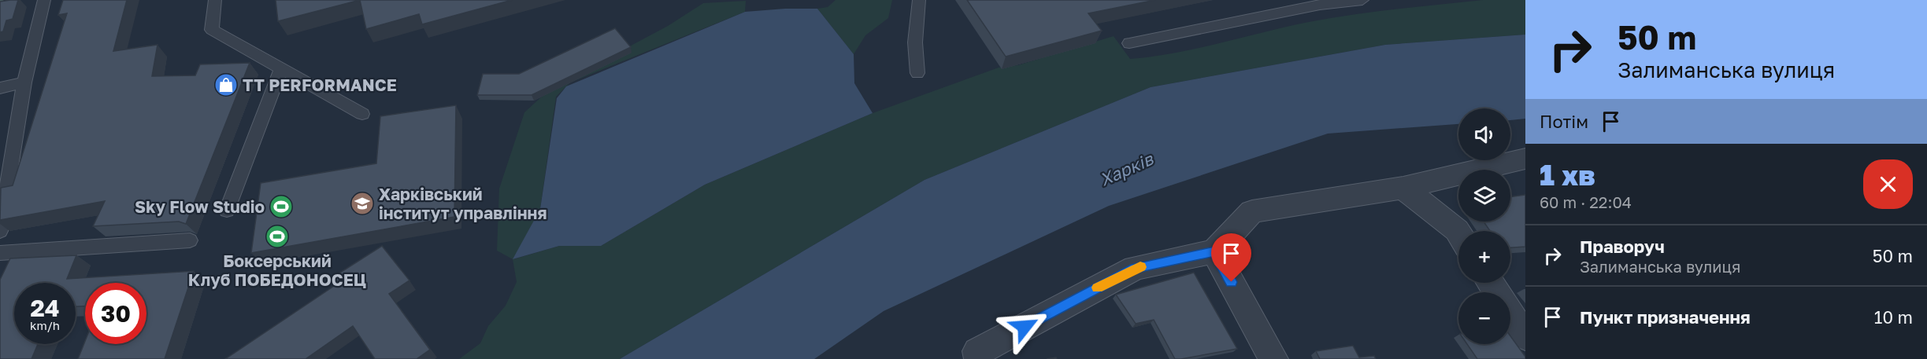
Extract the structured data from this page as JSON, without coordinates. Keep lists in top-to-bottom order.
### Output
{
  "water": ["Харків"],
  "places": {
    "shop": ["TT PERFORMANCE"],
    "school or university": ["Харківський інститут управління"],
    "sports": ["Sky Flow Studio", "Боксерський Клуб ПОБЕДОНОСЕЦ"]
  },
  "page": {
    "turn": ["50 m", "Залиманська вулиця"],
    "then": "Потім",
    "map_buttons": ["+", "−"],
    "heading": ["1 хв", "60 m · 22:04"],
    "list": [
      {
        "name": "Праворуч",
        "note": "Залиманська вулиця",
        "value": "50 m"
      },
      {
        "name": "Пункт призначення",
        "value": "10 m"
      }
    ],
    "speed": "24 km/h",
    "limit": "30"
  }
}
